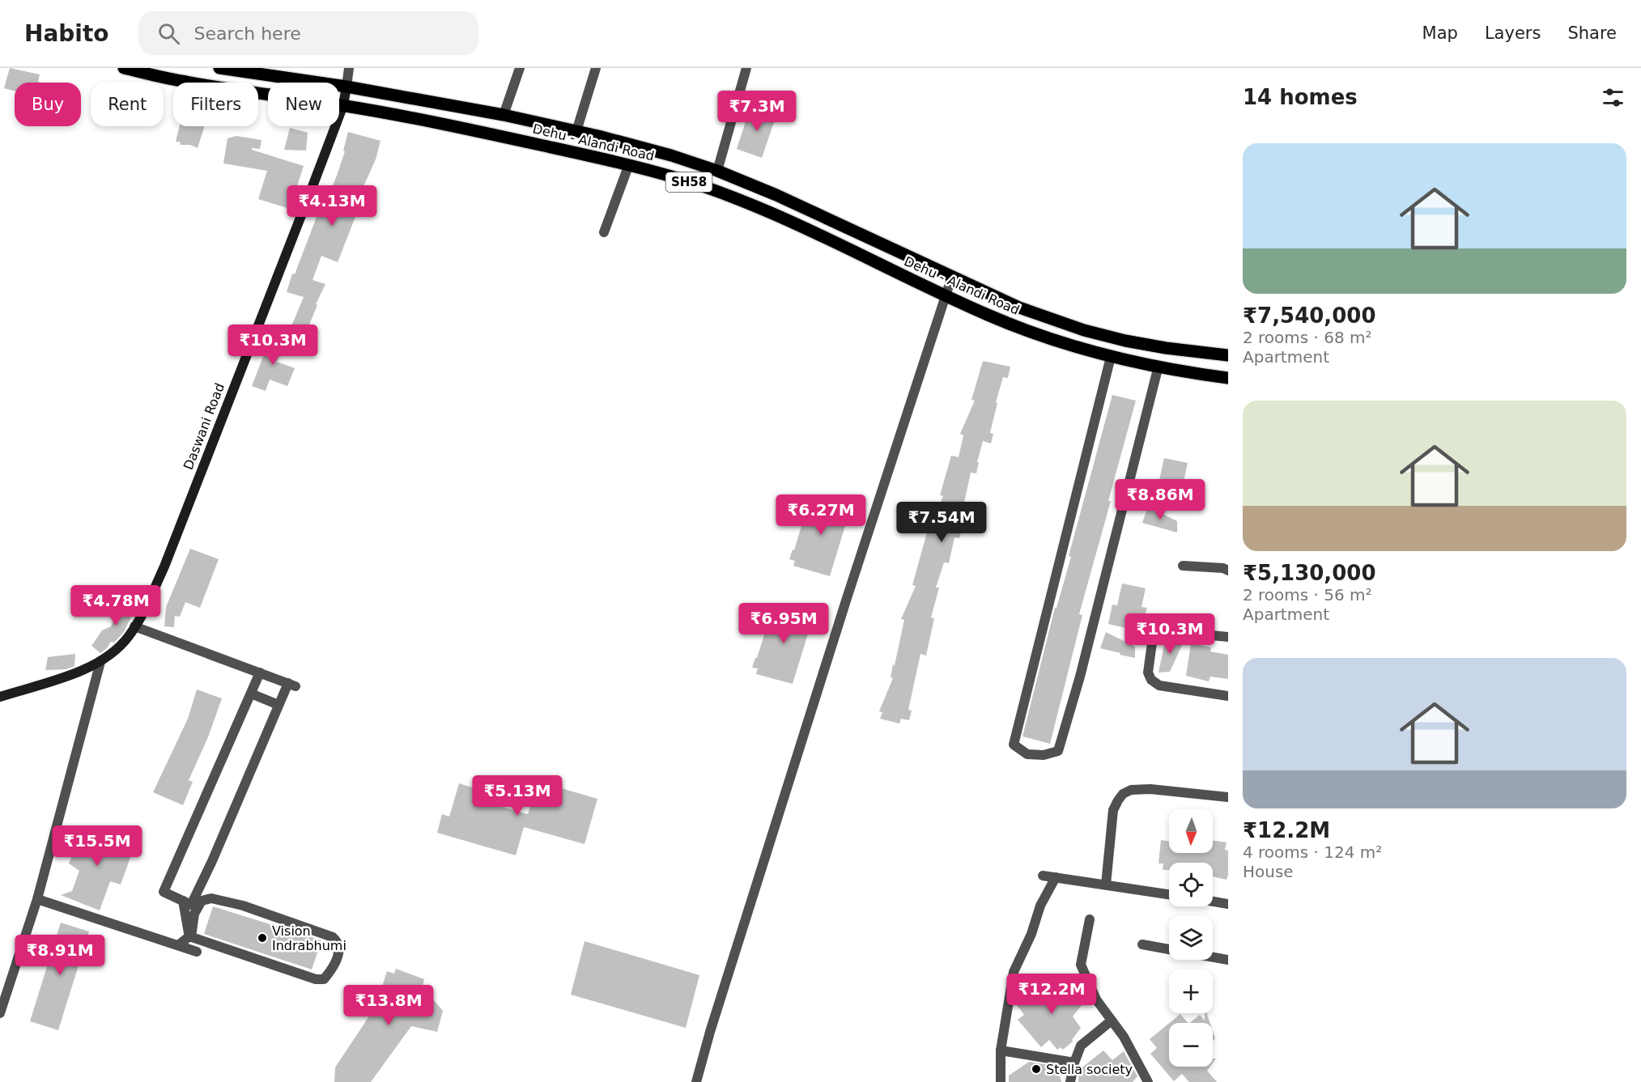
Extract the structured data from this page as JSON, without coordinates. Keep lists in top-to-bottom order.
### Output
{
  "streets": {
    "main road": ["Dehu - Alandi Road", "SH58"],
    "street": ["Daswani Road"]
  },
  "crossings": [
    ["Dehu - Alandi Road", "Daswani Road"]
  ],
  "places": ["Vision Indrabhumi", "Stella society"],
  "north": "bottom",
  "page": {
    "header": "Habito",
    "search": "Search here",
    "nav": ["Map", "Layers", "Share"],
    "heading": "14 homes",
    "chip": [
      "Buy",
      "Rent",
      "Filters",
      "New"
    ],
    "price": [
      "₹7.3M",
      "₹4.13M",
      "₹10.3M",
      "₹8.86M",
      "₹6.27M",
      "₹7.54M",
      "₹4.78M",
      "₹6.95M",
      "₹10.3M",
      "₹5.13M",
      "₹15.5M",
      "₹8.91M",
      "₹12.2M",
      "₹13.8M"
    ],
    "list": [
      {
        "name": "₹7,540,000",
        "note": "2 rooms · 68 m² · Apartment"
      },
      {
        "name": "₹5,130,000",
        "note": "2 rooms · 56 m² · Apartment"
      },
      {
        "name": "₹12.2M",
        "note": "4 rooms · 124 m² · House"
      }
    ],
    "map_buttons": ["+", "−"]
  }
}
